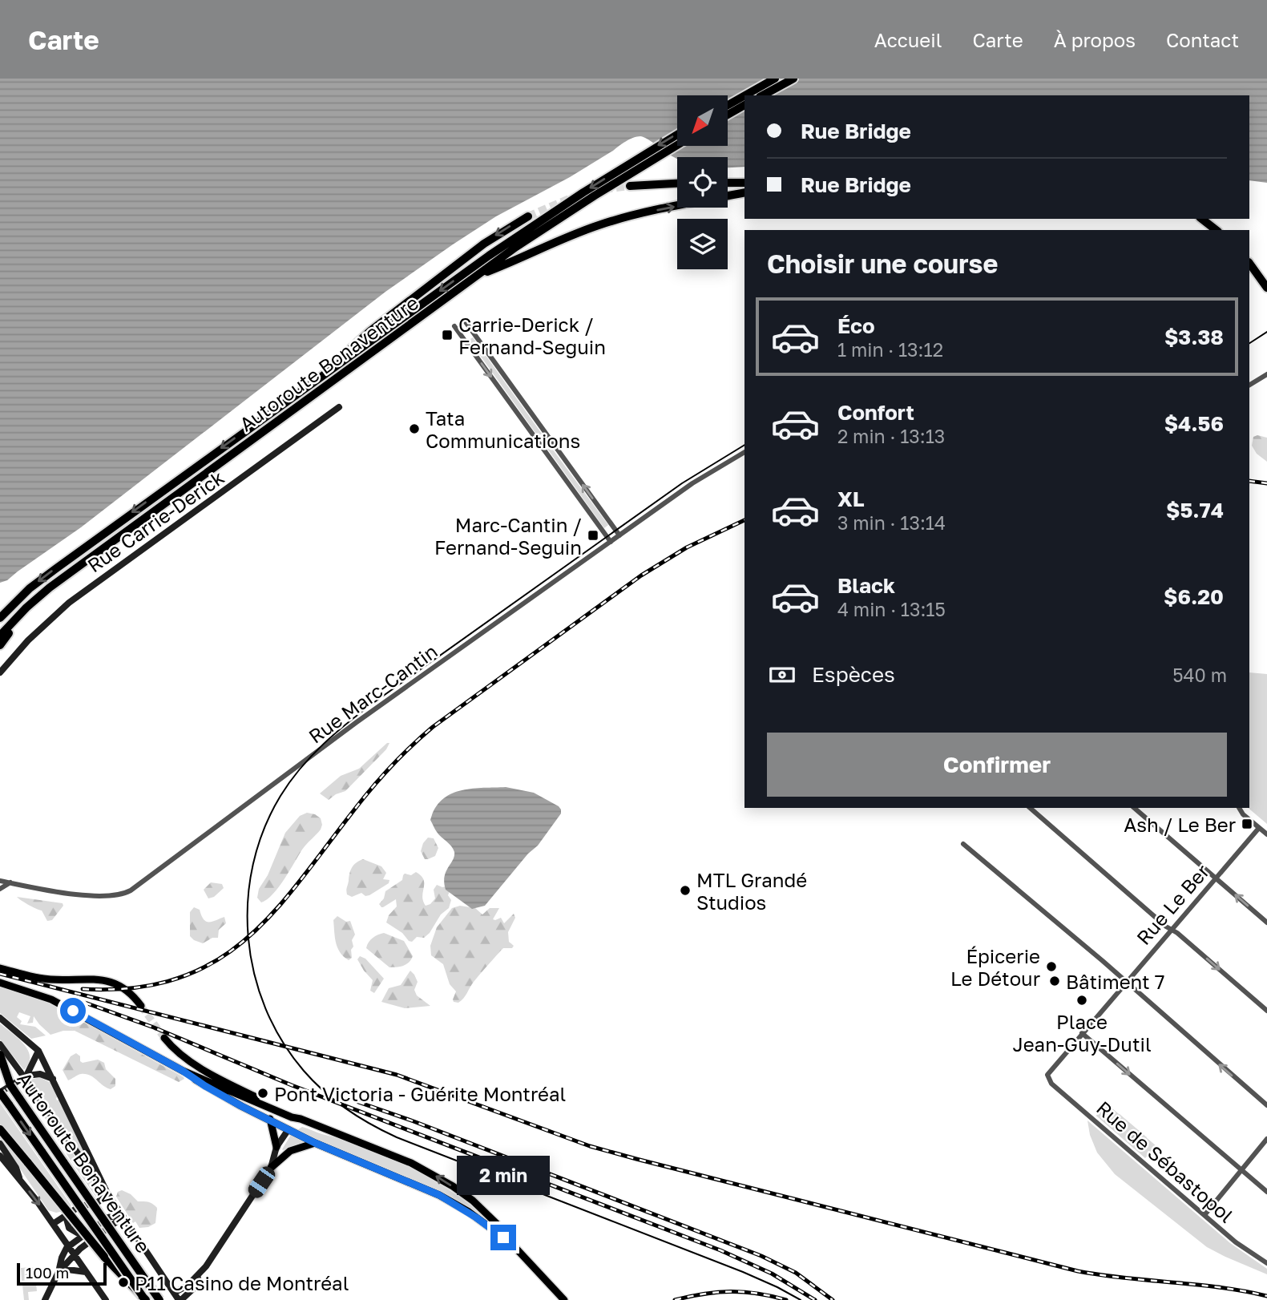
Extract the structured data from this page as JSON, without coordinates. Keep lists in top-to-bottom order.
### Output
{
  "streets": {
    "highway": ["Autoroute Bonaventure"],
    "street": [
      "Rue Carrie-Derick",
      "Rue Marc-Cantin",
      "Rue Le Ber",
      "Rue de Sébastopol"
    ]
  },
  "crossings": [
    ["Rue Le Ber", "Rue de Sébastopol"]
  ],
  "places": {
    "transit": ["Carrie-Derick / Fernand-Seguin", "Marc-Cantin / Fernand-Seguin", "Ash / Le Ber"],
    "other": [
      "Tata Communications",
      "MTL Grandé Studios",
      "Épicerie Le Détour",
      "Bâtiment 7",
      "Place Jean-Guy-Dutil",
      "Pont Victoria - Guérite Montréal",
      "P11 Casino de Montréal"
    ]
  },
  "scale_bar": "100 m",
  "north": "bottom left",
  "page": {
    "header": "Carte",
    "nav": [
      "Accueil",
      "Carte",
      "À propos",
      "Contact"
    ],
    "banner": ["Rue Bridge", "Rue Bridge"],
    "heading": "Choisir une course",
    "list": [
      {
        "name": "Éco",
        "note": "1 min · 13:12",
        "value": "$3.38"
      },
      {
        "name": "Confort",
        "note": "2 min · 13:13",
        "value": "$4.56"
      },
      {
        "name": "XL",
        "note": "3 min · 13:14",
        "value": "$5.74"
      },
      {
        "name": "Black",
        "note": "4 min · 13:15",
        "value": "$6.20"
      }
    ],
    "pay": ["Espèces", "540 m"],
    "buttons": "Confirmer",
    "bubble": "2 min",
    "scale": "100 m"
  }
}
